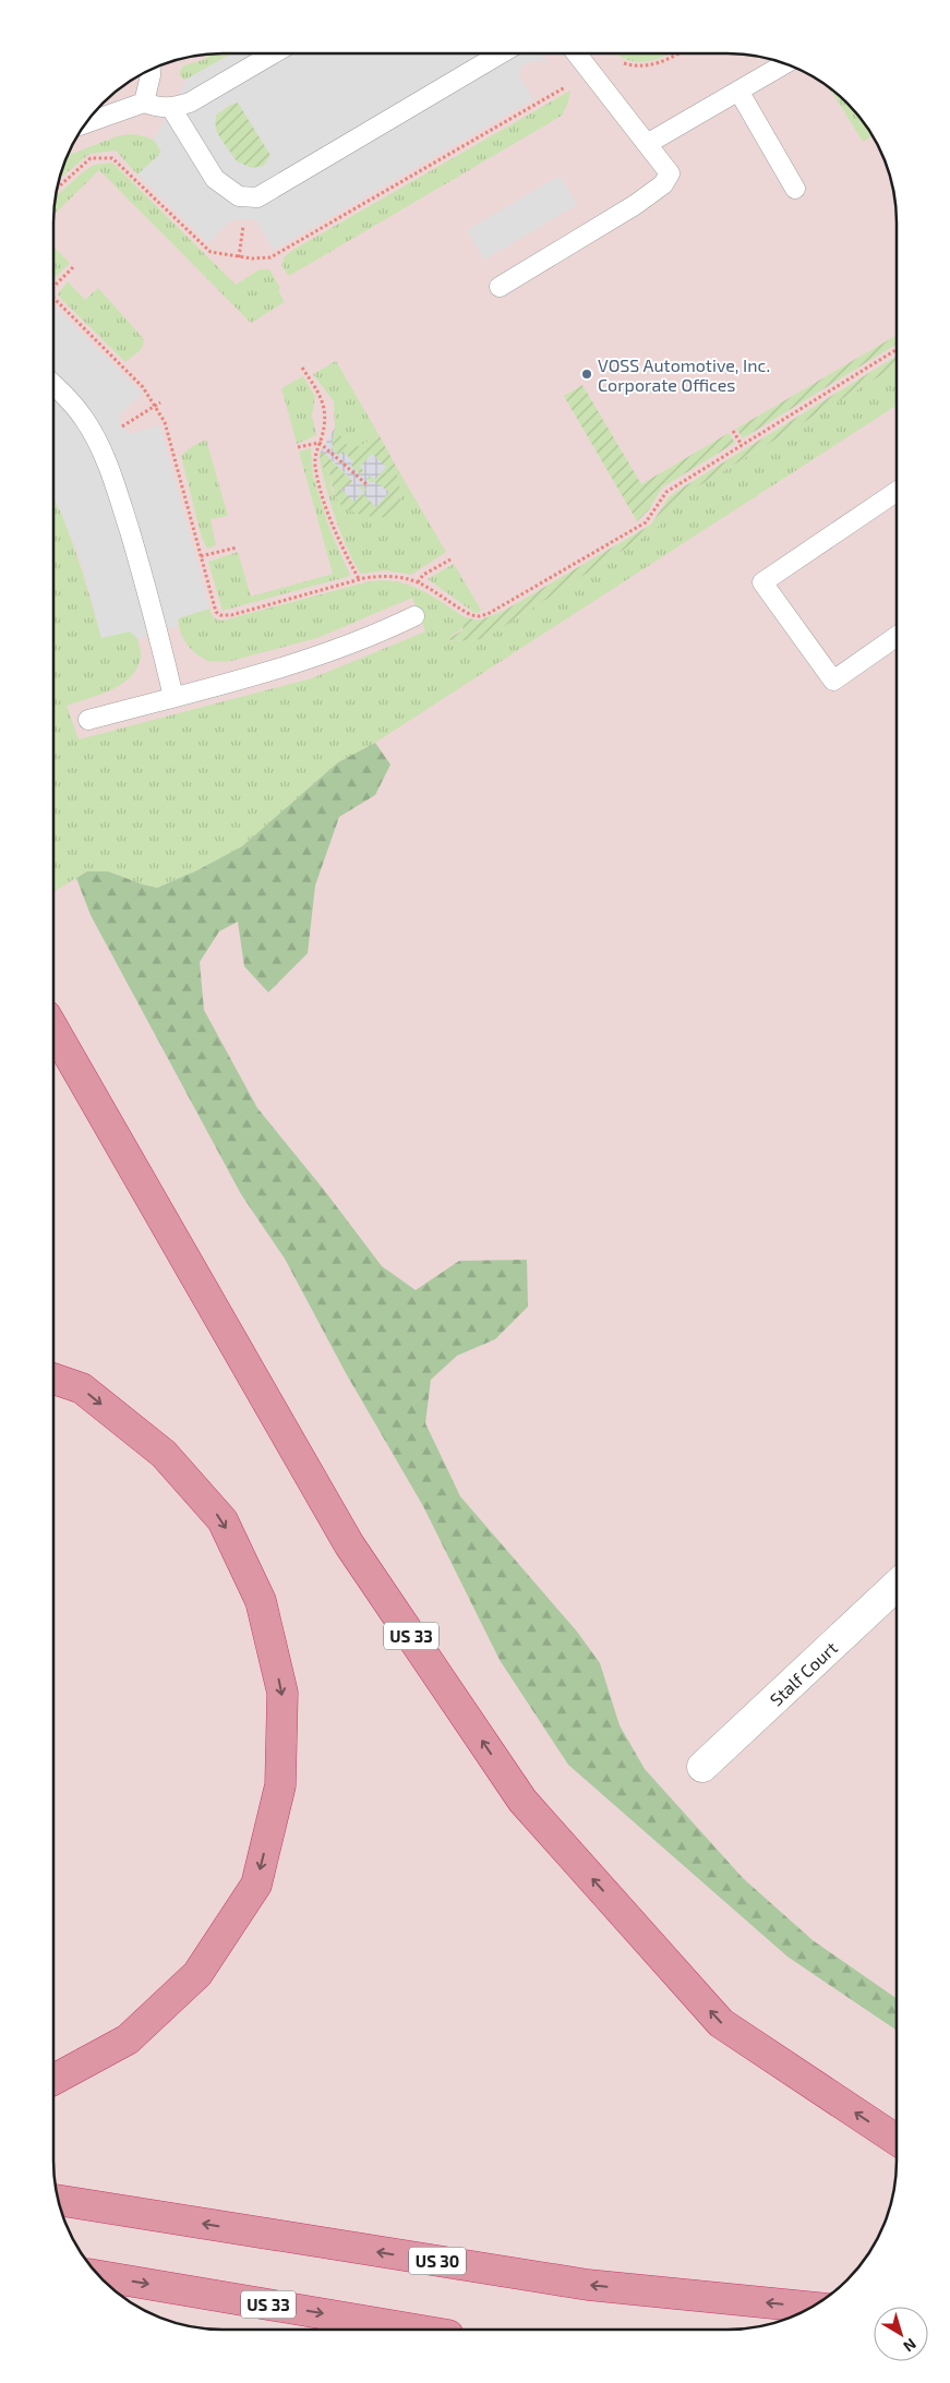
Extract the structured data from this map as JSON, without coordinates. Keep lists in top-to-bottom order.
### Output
{
  "streets": {
    "highway": ["US 33", "US 30"],
    "street": ["Stalf Court"]
  },
  "places": ["VOSS Automotive, Inc. Corporate Offices"],
  "north": "bottom right"
}
